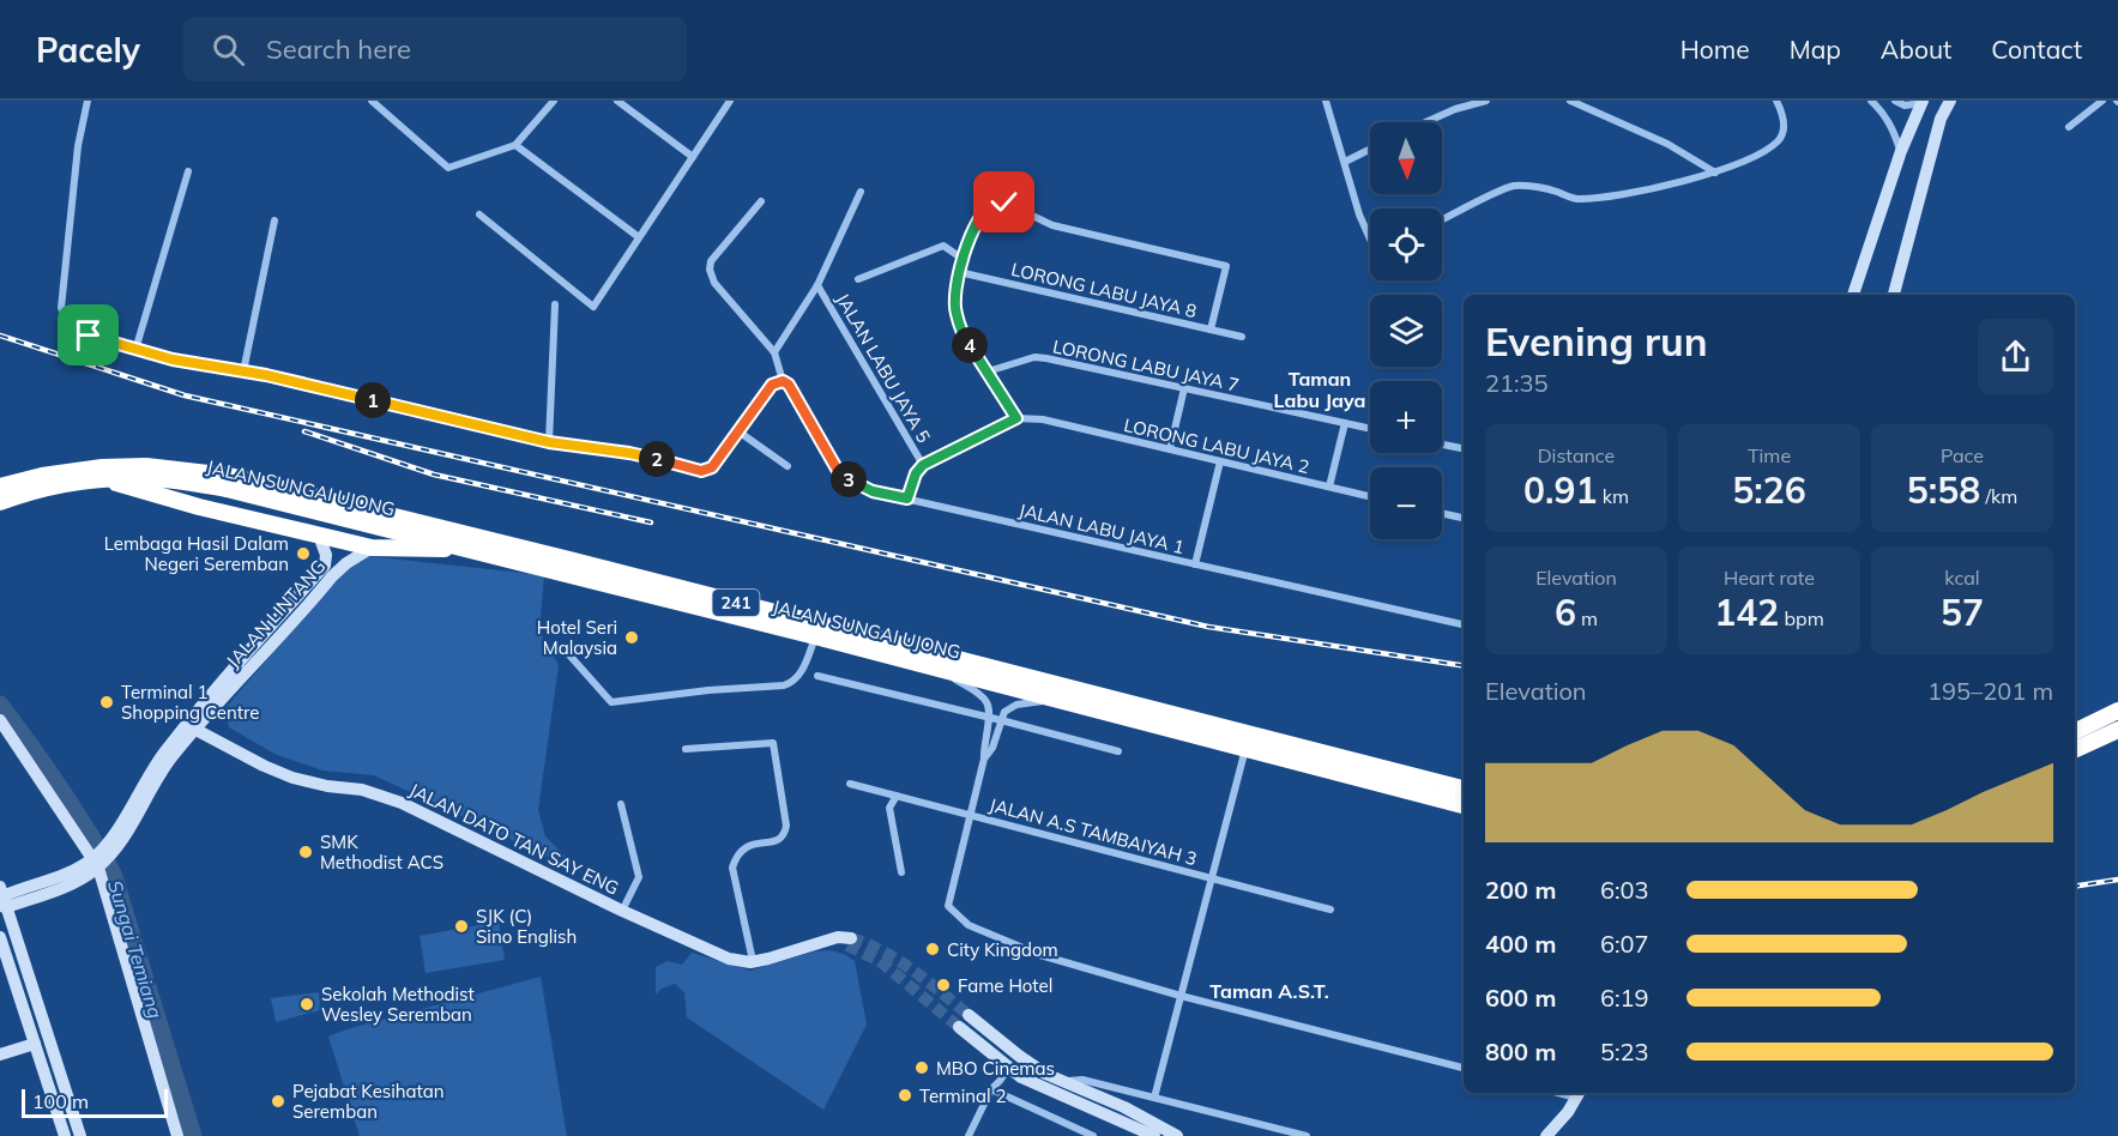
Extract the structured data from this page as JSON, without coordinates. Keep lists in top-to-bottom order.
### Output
{
  "streets": {
    "highway": ["JALAN SUNGAI UJONG", "241"],
    "street": [
      "LORONG LABU JAYA 8",
      "LORONG LABU JAYA 7",
      "JALAN LABU JAYA 5",
      "LORONG LABU JAYA 2",
      "JALAN LABU JAYA 1",
      "JALAN LINTANG",
      "JALAN A.S TAMBAIYAH 3",
      "JALAN DATO TAN SAY ENG"
    ]
  },
  "crossings": [
    ["JALAN LINTANG", "JALAN DATO TAN SAY ENG"]
  ],
  "districts": ["Taman Labu Jaya", "Taman A.S.T."],
  "water": ["Sungai Temiang"],
  "places": [
    "Lembaga Hasil Dalam Negeri Seremban",
    "Hotel Seri Malaysia",
    "Terminal 1 Shopping Centre",
    "SMK Methodist ACS",
    "SJK (C) Sino English",
    "City Kingdom",
    "Fame Hotel",
    "Sekolah Methodist Wesley Seremban",
    "MBO Cinemas",
    "Terminal 2",
    "Pejabat Kesihatan Seremban"
  ],
  "scale_bar": "100 m",
  "north": "bottom",
  "page": {
    "header": "Pacely",
    "search": "Search here",
    "nav": [
      "Home",
      "Map",
      "About",
      "Contact"
    ],
    "map_buttons": ["+", "−"],
    "heading": ["Evening run", "21:35"],
    "pins": [
      "4",
      "1",
      "2",
      "3"
    ],
    "stats": [
      ["Distance", "0.91 km"],
      ["Time", "5:26"],
      ["Pace", "5:58 /km"],
      ["Elevation", "6 m"],
      ["Heart rate", "142 bpm"],
      ["kcal", "57"]
    ],
    "chart": ["Elevation", "195–201 m"],
    "list": [
      {
        "name": "200 m",
        "note": "6:03"
      },
      {
        "name": "400 m",
        "note": "6:07"
      },
      {
        "name": "600 m",
        "note": "6:19"
      },
      {
        "name": "800 m",
        "note": "5:23"
      }
    ],
    "scale": "100 m"
  }
}
